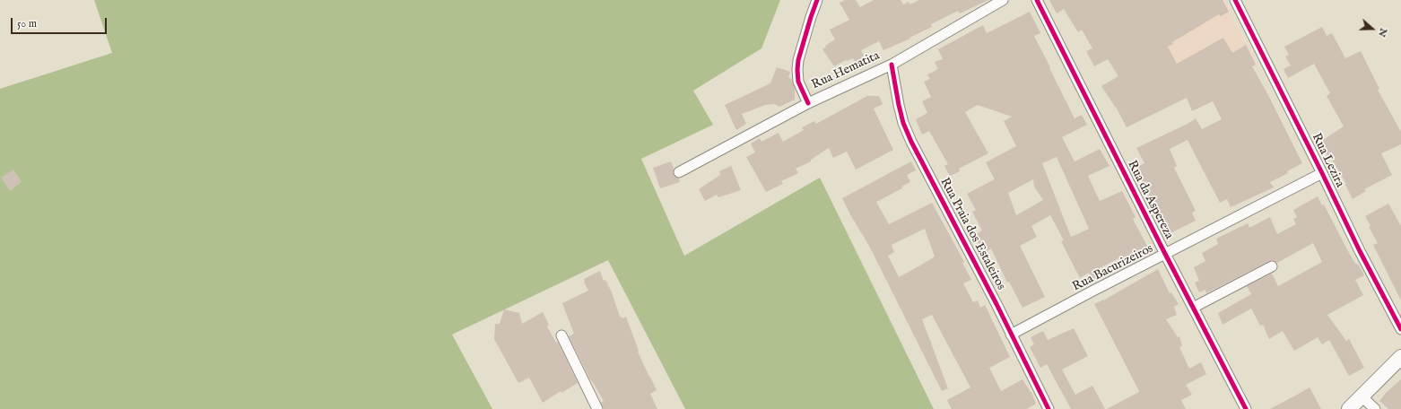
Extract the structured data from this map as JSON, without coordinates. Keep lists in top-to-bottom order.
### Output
{
  "streets": {
    "street": [
      "Rua Hematita",
      "Rua Lezira",
      "Rua da Aspereza",
      "Rua Praia dos Estaleiros",
      "Rua Bacurizeiros"
    ]
  },
  "crossings": [
    ["Rua Hematita", "Rua Praia dos Estaleiros"],
    ["Rua Lezira", "Rua Bacurizeiros"],
    ["Rua da Aspereza", "Rua Bacurizeiros"],
    ["Rua Praia dos Estaleiros", "Rua Bacurizeiros"]
  ],
  "scale_bar": "50 m",
  "north": "right"
}
